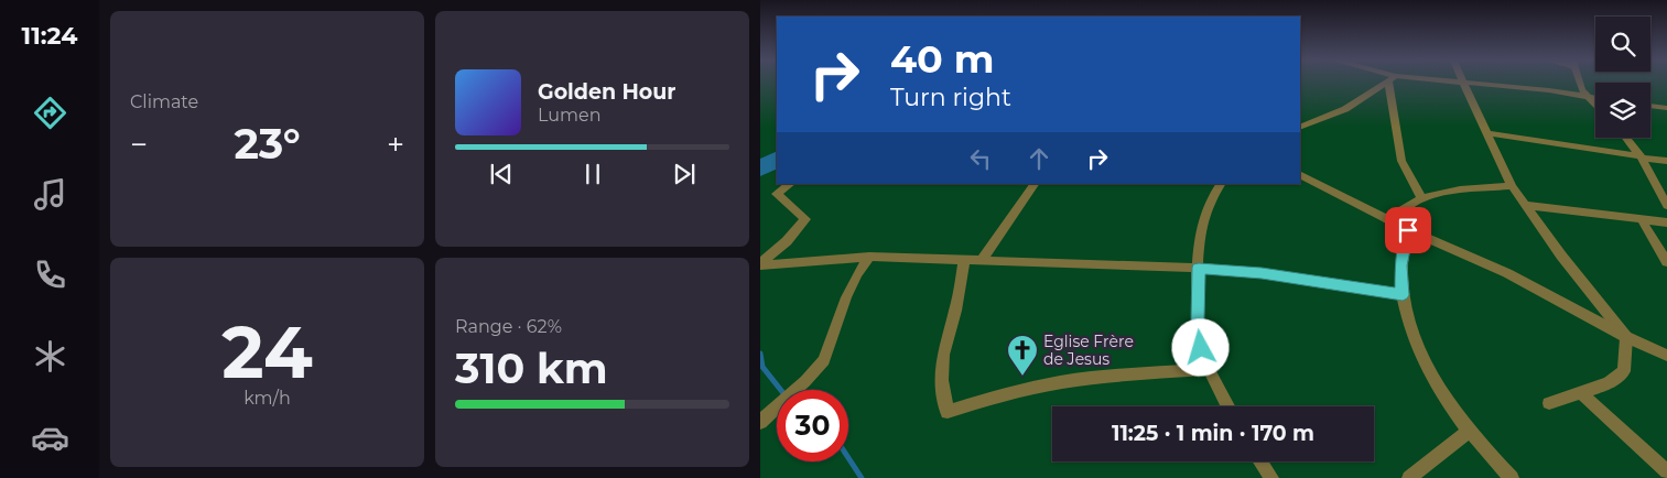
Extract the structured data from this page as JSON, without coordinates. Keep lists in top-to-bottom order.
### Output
{
  "places": {
    "church": ["Eglise Frère de Jesus"]
  },
  "page": {
    "tabs": "11:24",
    "tile": [
      "Climate",
      ["24", "km/h"],
      ["Range · 62%", "310 km"]
    ],
    "turn": ["40 m", "Turn right"],
    "song": ["Golden Hour", "Lumen"],
    "heat": ["−", "23°", "+"],
    "limit": "30",
    "trip": "11:25 · 1 min · 170 m"
  }
}
